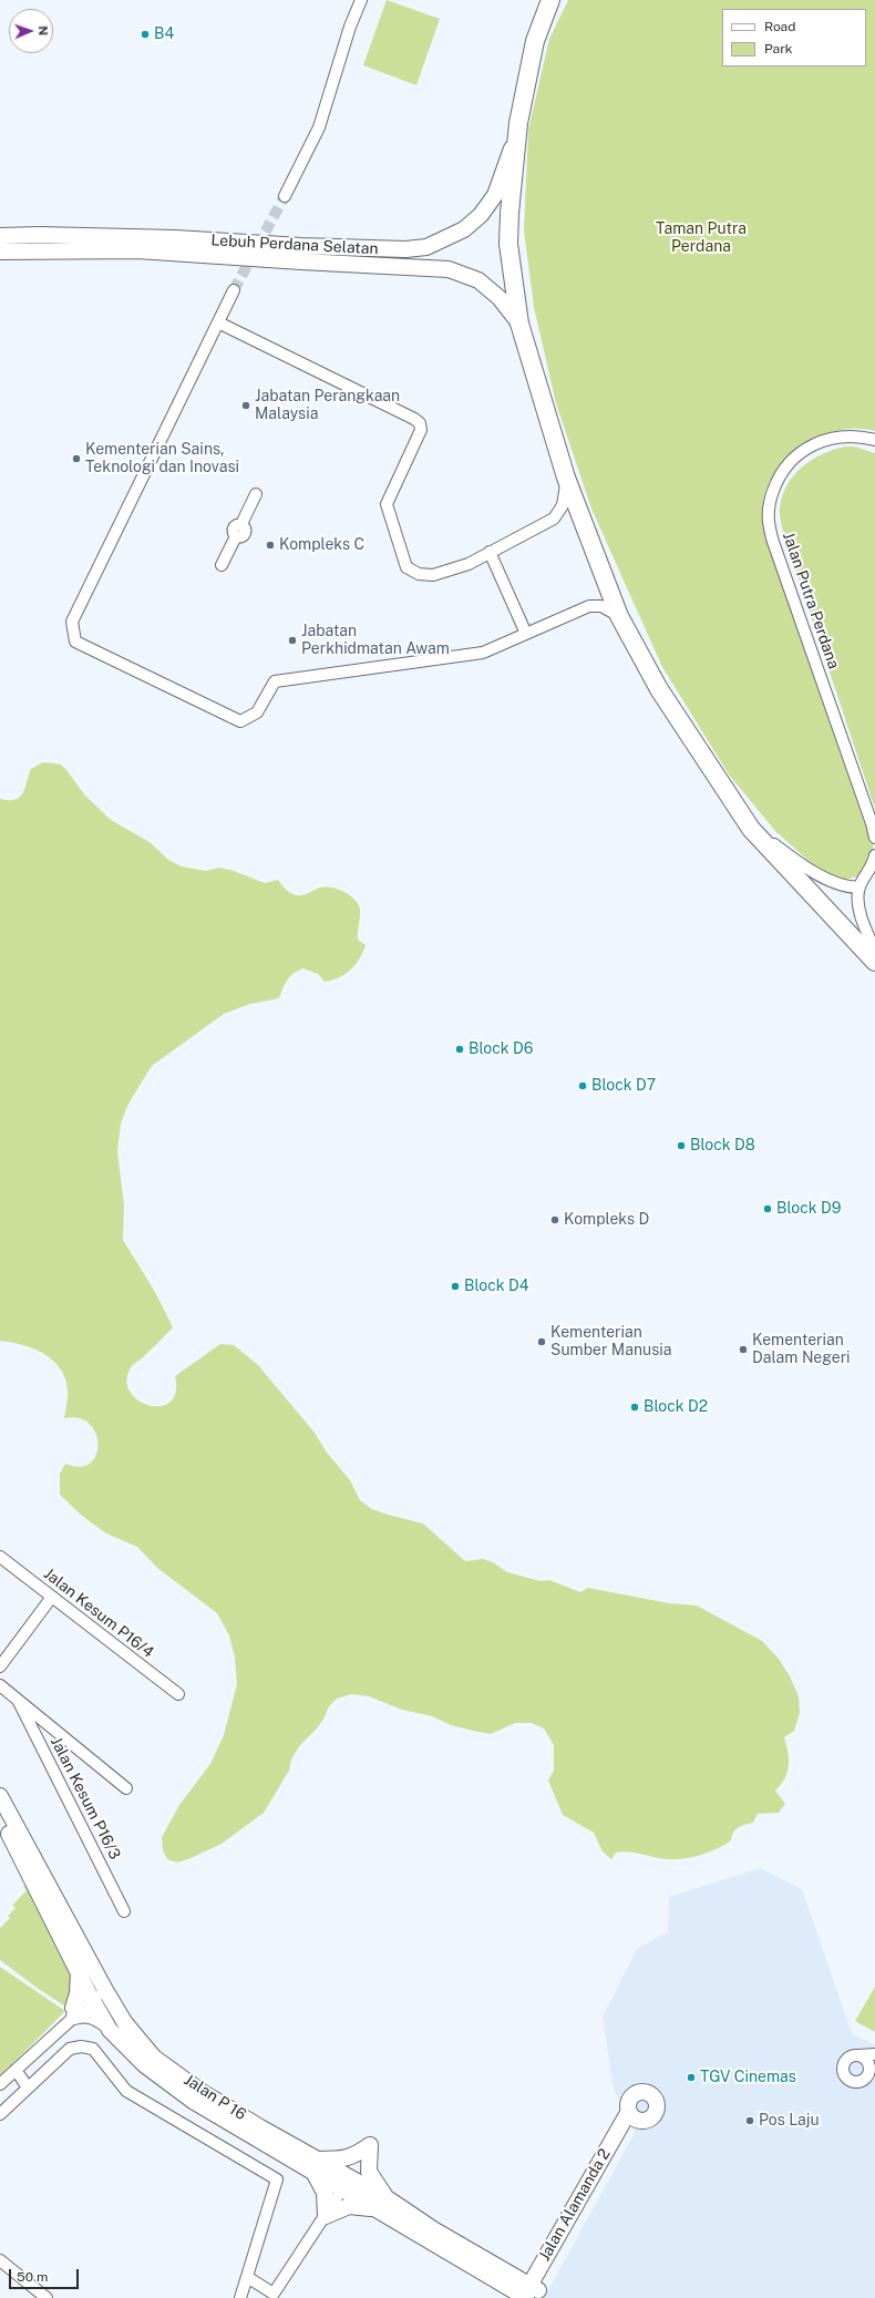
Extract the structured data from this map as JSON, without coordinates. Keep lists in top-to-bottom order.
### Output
{
  "streets": {
    "street": [
      "Lebuh Perdana Selatan",
      "Jalan Putra Perdana",
      "Jalan Kesum P16/4",
      "Jalan Kesum P16/3",
      "Jalan P 16",
      "Jalan Alamanda 2"
    ]
  },
  "crossings": [
    ["Jalan P 16", "Jalan Alamanda 2"]
  ],
  "parks": ["Taman Putra Perdana"],
  "places": [
    "B4",
    "Jabatan Perangkaan Malaysia",
    "Kementerian Sains, Teknologi dan Inovasi",
    "Kompleks C",
    "Jabatan Perkhidmatan Awam",
    "Block D6",
    "Block D7",
    "Block D8",
    "Block D9",
    "Kompleks D",
    "Block D4",
    "Kementerian Sumber Manusia",
    "Kementerian Dalam Negeri",
    "Block D2",
    "TGV Cinemas",
    "Pos Laju"
  ],
  "legend": ["Road", "Park"],
  "scale_bar": "50 m",
  "north": "right"
}
